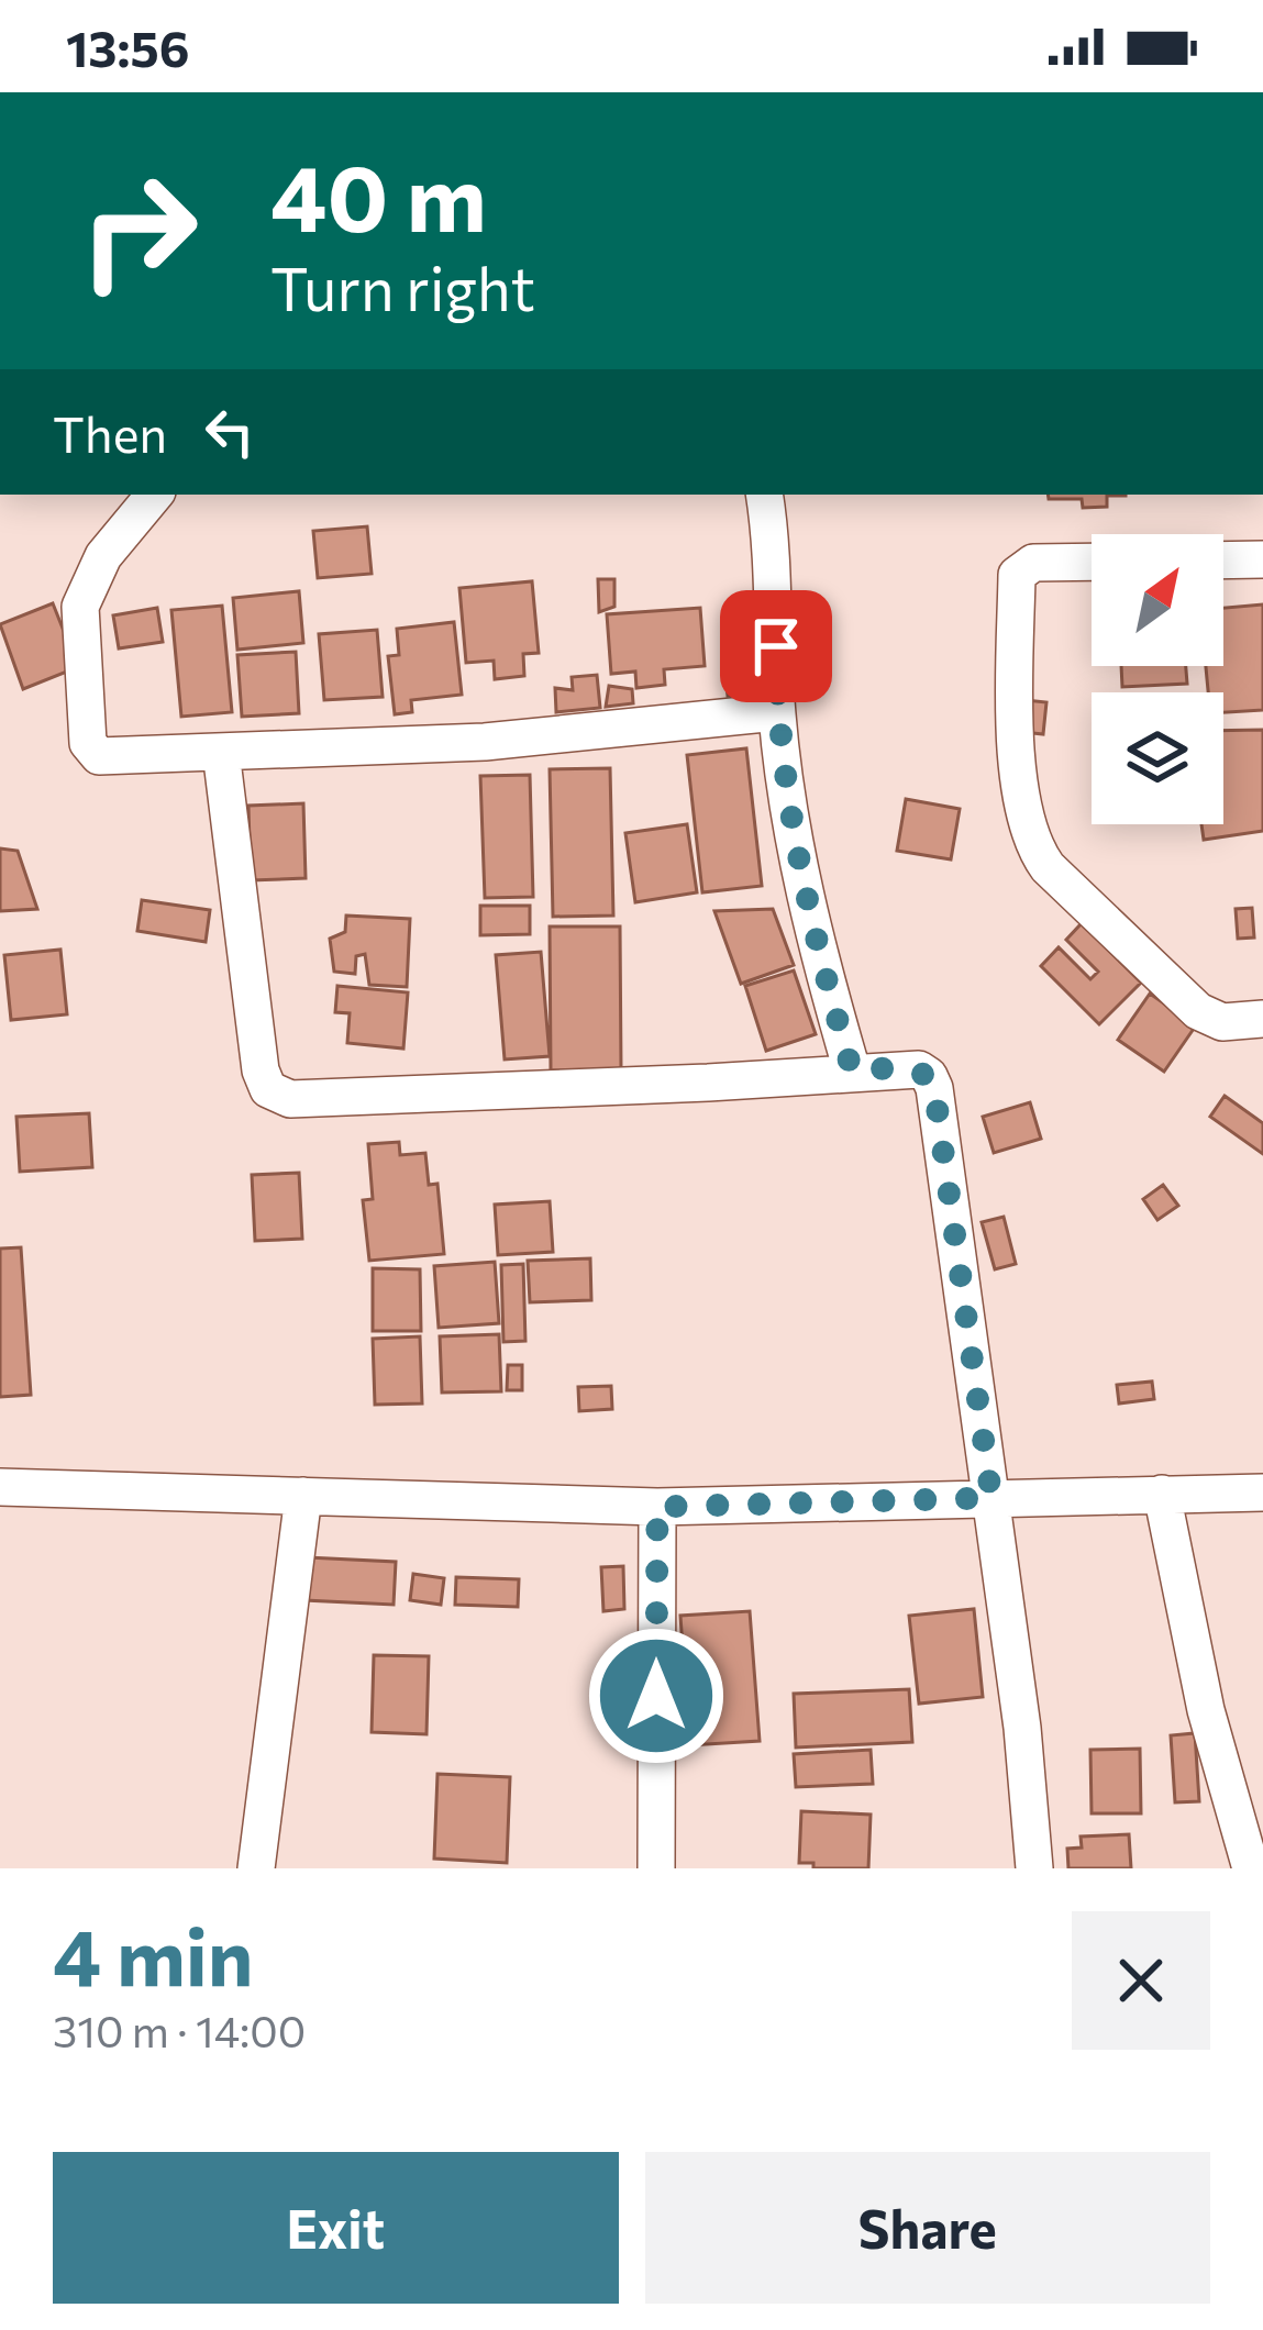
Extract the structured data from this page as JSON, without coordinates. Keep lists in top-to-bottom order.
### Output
{
  "north": "top right",
  "page": {
    "status": "13:56",
    "turn": ["40 m", "Turn right"],
    "then": "Then",
    "heading": ["4 min", "310 m · 14:00"],
    "buttons": ["Exit", "Share"]
  }
}
